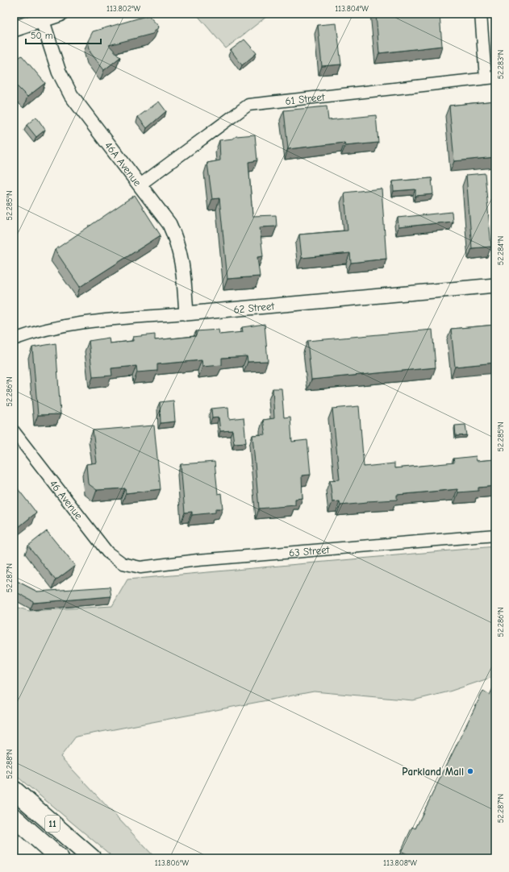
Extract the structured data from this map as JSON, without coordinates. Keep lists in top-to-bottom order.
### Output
{
  "streets": {
    "main road": ["11"],
    "street": [
      "61 Street",
      "46A Avenue",
      "62 Street",
      "46 Avenue",
      "63 Street"
    ]
  },
  "crossings": [
    ["61 Street", "46A Avenue"],
    ["46A Avenue", "62 Street"],
    ["46 Avenue", "63 Street"]
  ],
  "places": ["Parkland Mall"],
  "scale_bar": "50 m",
  "coordinates": [
    "113.802°W",
    "113.804°W",
    "52.283°N",
    "52.285°N",
    "52.284°N",
    "52.286°N",
    "52.287°N",
    "52.288°N",
    "113.806°W",
    "113.808°W"
  ]
}
